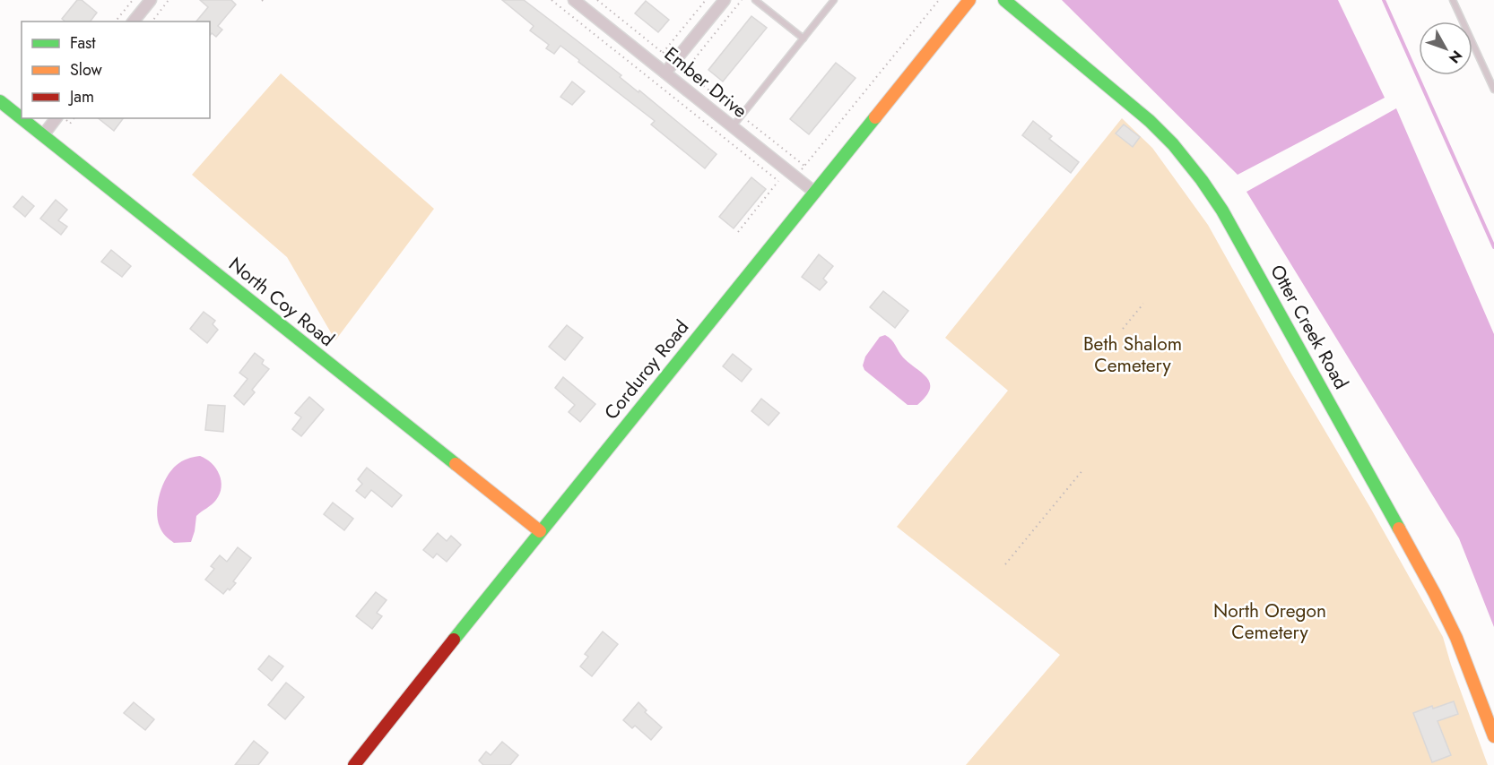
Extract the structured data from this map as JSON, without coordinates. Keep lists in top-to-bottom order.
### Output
{
  "streets": {
    "street": [
      "Ember Drive",
      "North Coy Road",
      "Otter Creek Road",
      "Corduroy Road"
    ]
  },
  "crossings": [
    ["Ember Drive", "Corduroy Road"],
    ["North Coy Road", "Corduroy Road"]
  ],
  "parks": ["Beth Shalom Cemetery", "North Oregon Cemetery"],
  "legend": ["Fast", "Slow", "Jam"],
  "north": "bottom right"
}
